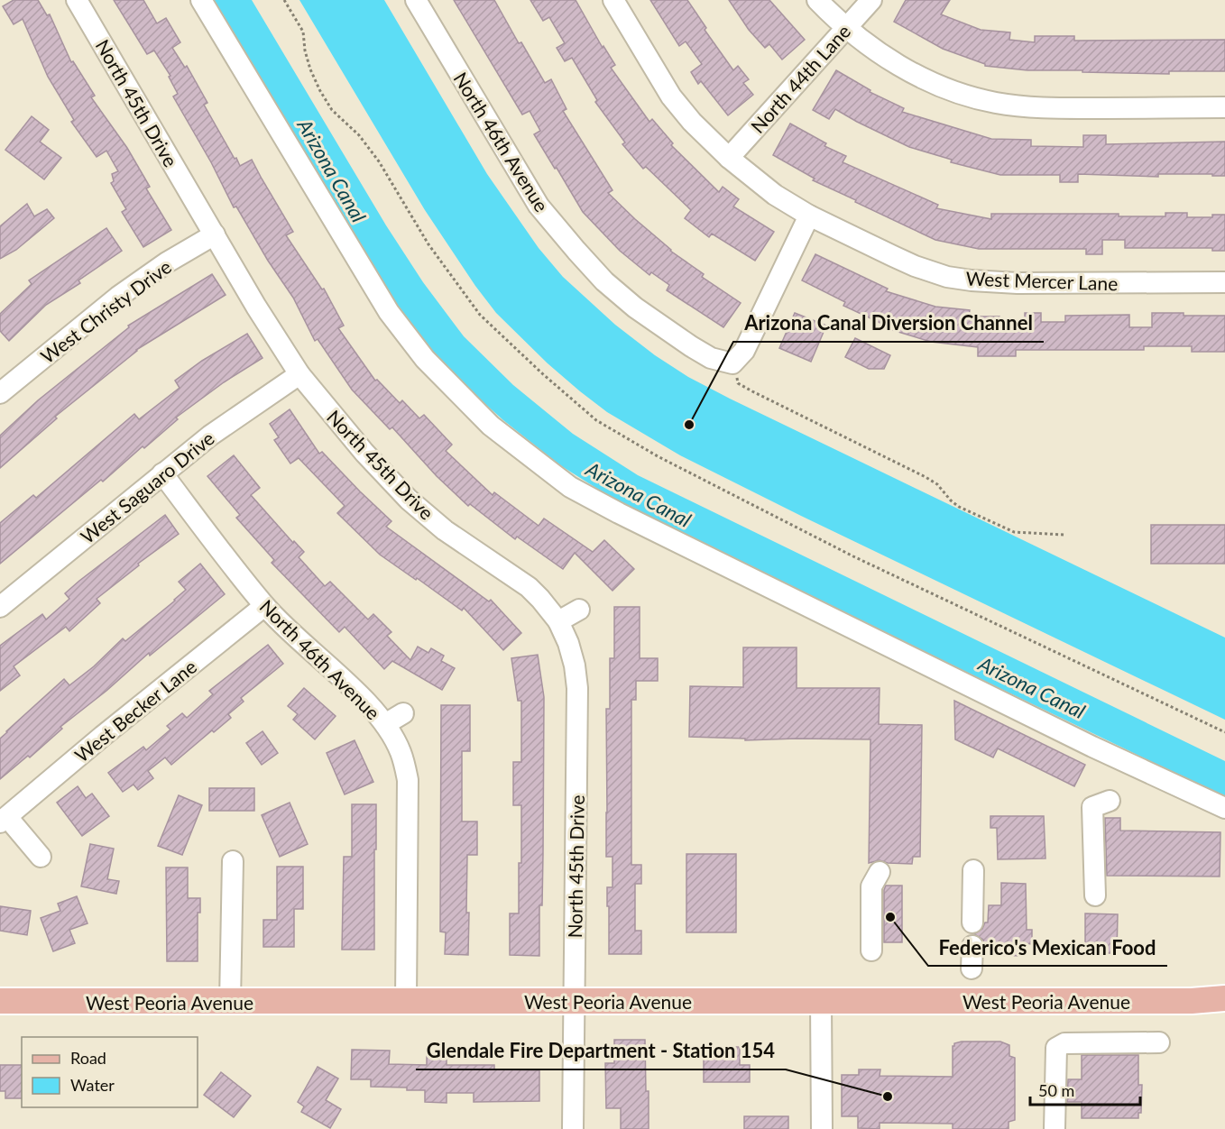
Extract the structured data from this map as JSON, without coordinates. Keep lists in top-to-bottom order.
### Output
{
  "streets": {
    "main road": ["West Peoria Avenue"],
    "street": [
      "North 44th Lane",
      "North 45th Drive",
      "North 46th Avenue",
      "West Mercer Lane",
      "West Christy Drive",
      "West Saguaro Drive",
      "West Becker Lane"
    ]
  },
  "crossings": [
    ["North 44th Lane", "West Mercer Lane"],
    ["North 45th Drive", "West Christy Drive"],
    ["North 45th Drive", "West Saguaro Drive"],
    ["North 45th Drive", "West Peoria Avenue"],
    ["North 46th Avenue", "West Saguaro Drive"],
    ["North 46th Avenue", "West Becker Lane"],
    ["North 46th Avenue", "West Peoria Avenue"]
  ],
  "water": ["Arizona Canal"],
  "places": ["Arizona Canal Diversion Channel", "Federico's Mexican Food", "Glendale Fire Department - Station 154"],
  "legend": ["Road", "Water"],
  "scale_bar": "50 m"
}
